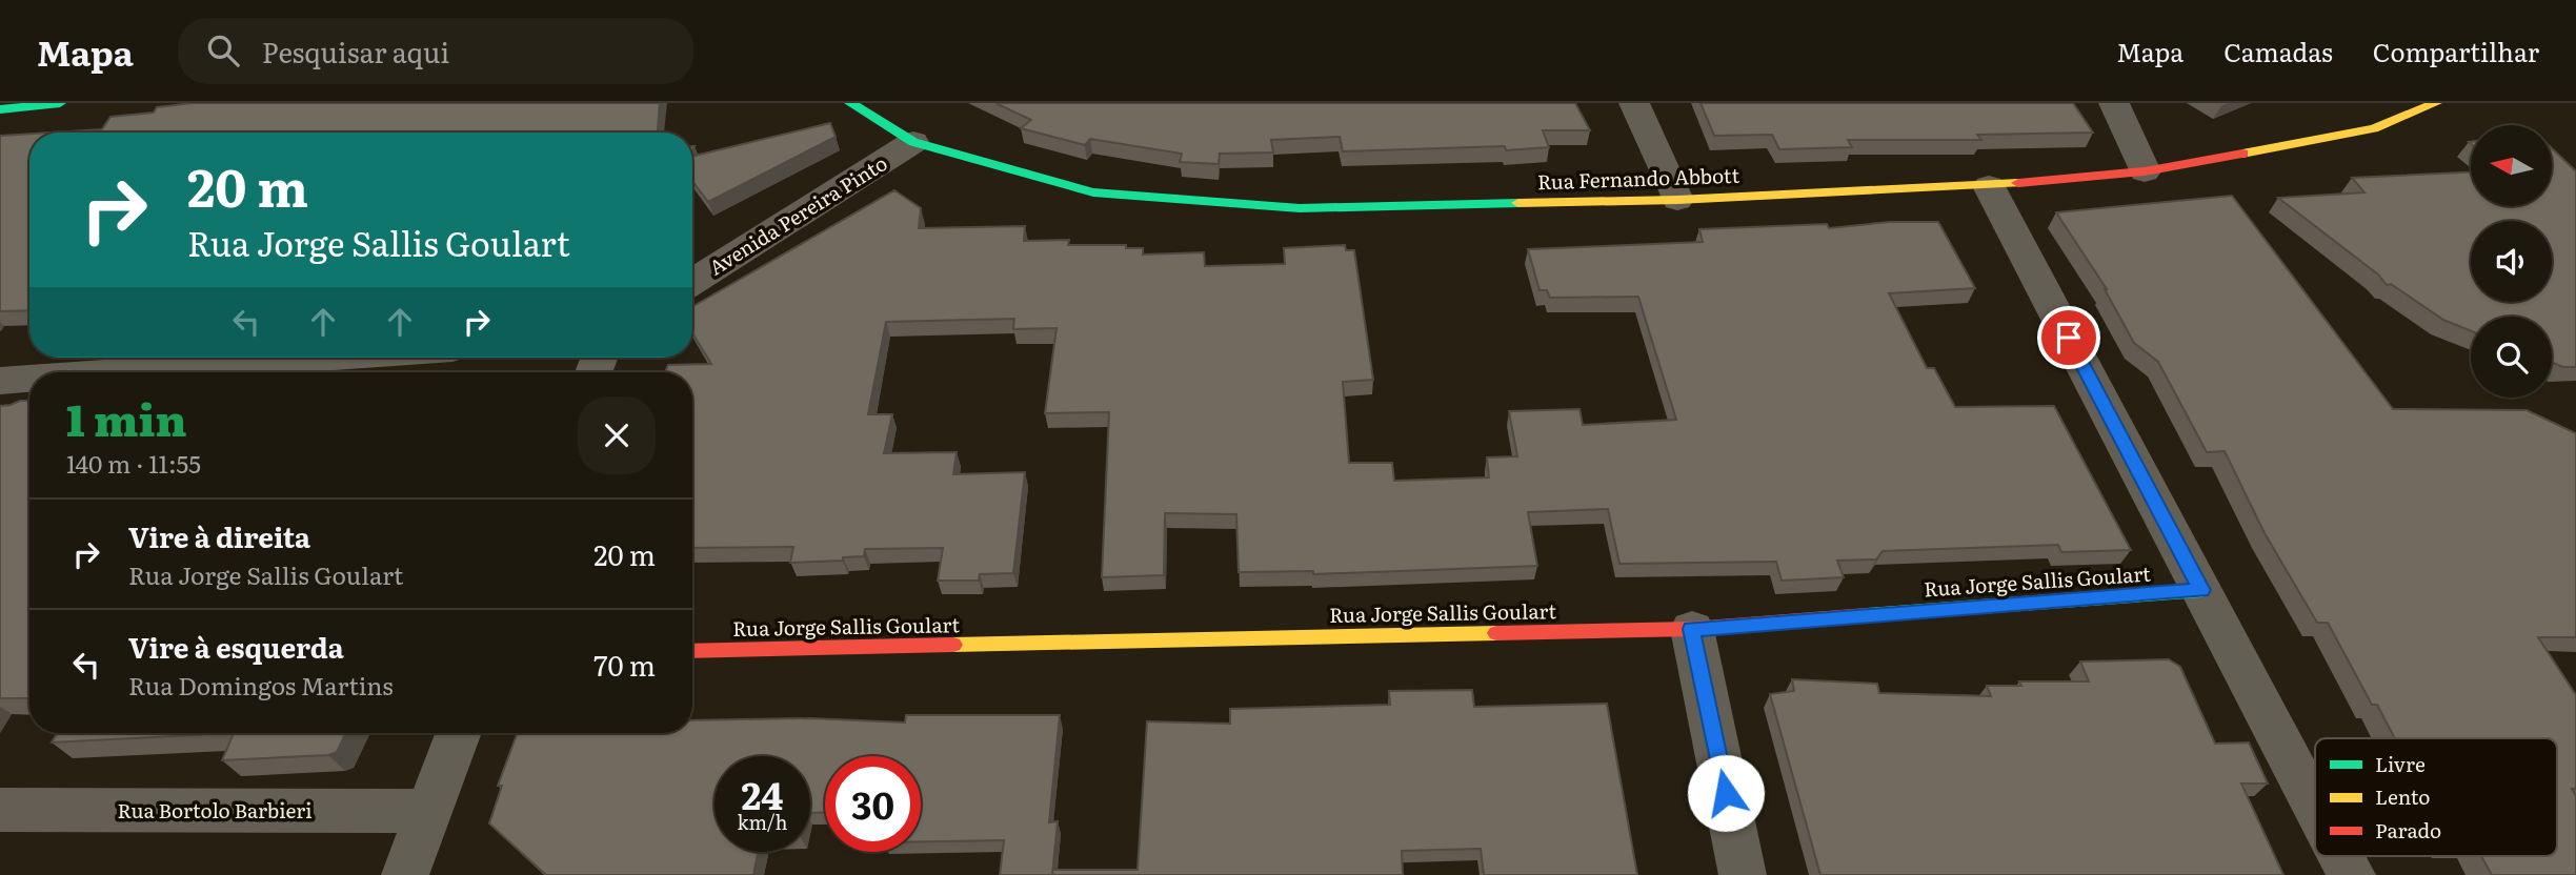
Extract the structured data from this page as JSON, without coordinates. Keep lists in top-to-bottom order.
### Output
{
  "streets": {
    "street": [
      "Rua Fernando Abbott",
      "Avenida Pereira Pinto",
      "Rua Jorge Sallis Goulart",
      "Rua Bortolo Barbieri"
    ]
  },
  "crossings": [
    ["Rua Fernando Abbott", "Avenida Pereira Pinto"]
  ],
  "legend": ["Livre", "Lento", "Parado"],
  "north": "left",
  "page": {
    "header": "Mapa",
    "search": "Pesquisar aqui",
    "nav": ["Mapa", "Camadas", "Compartilhar"],
    "turn": ["20 m", "Rua Jorge Sallis Goulart"],
    "heading": ["1 min", "140 m · 11:55"],
    "list": [
      {
        "name": "Vire à direita",
        "note": "Rua Jorge Sallis Goulart",
        "value": "20 m"
      },
      {
        "name": "Vire à esquerda",
        "note": "Rua Domingos Martins",
        "value": "70 m"
      }
    ],
    "speed": "24 km/h",
    "limit": "30"
  }
}
